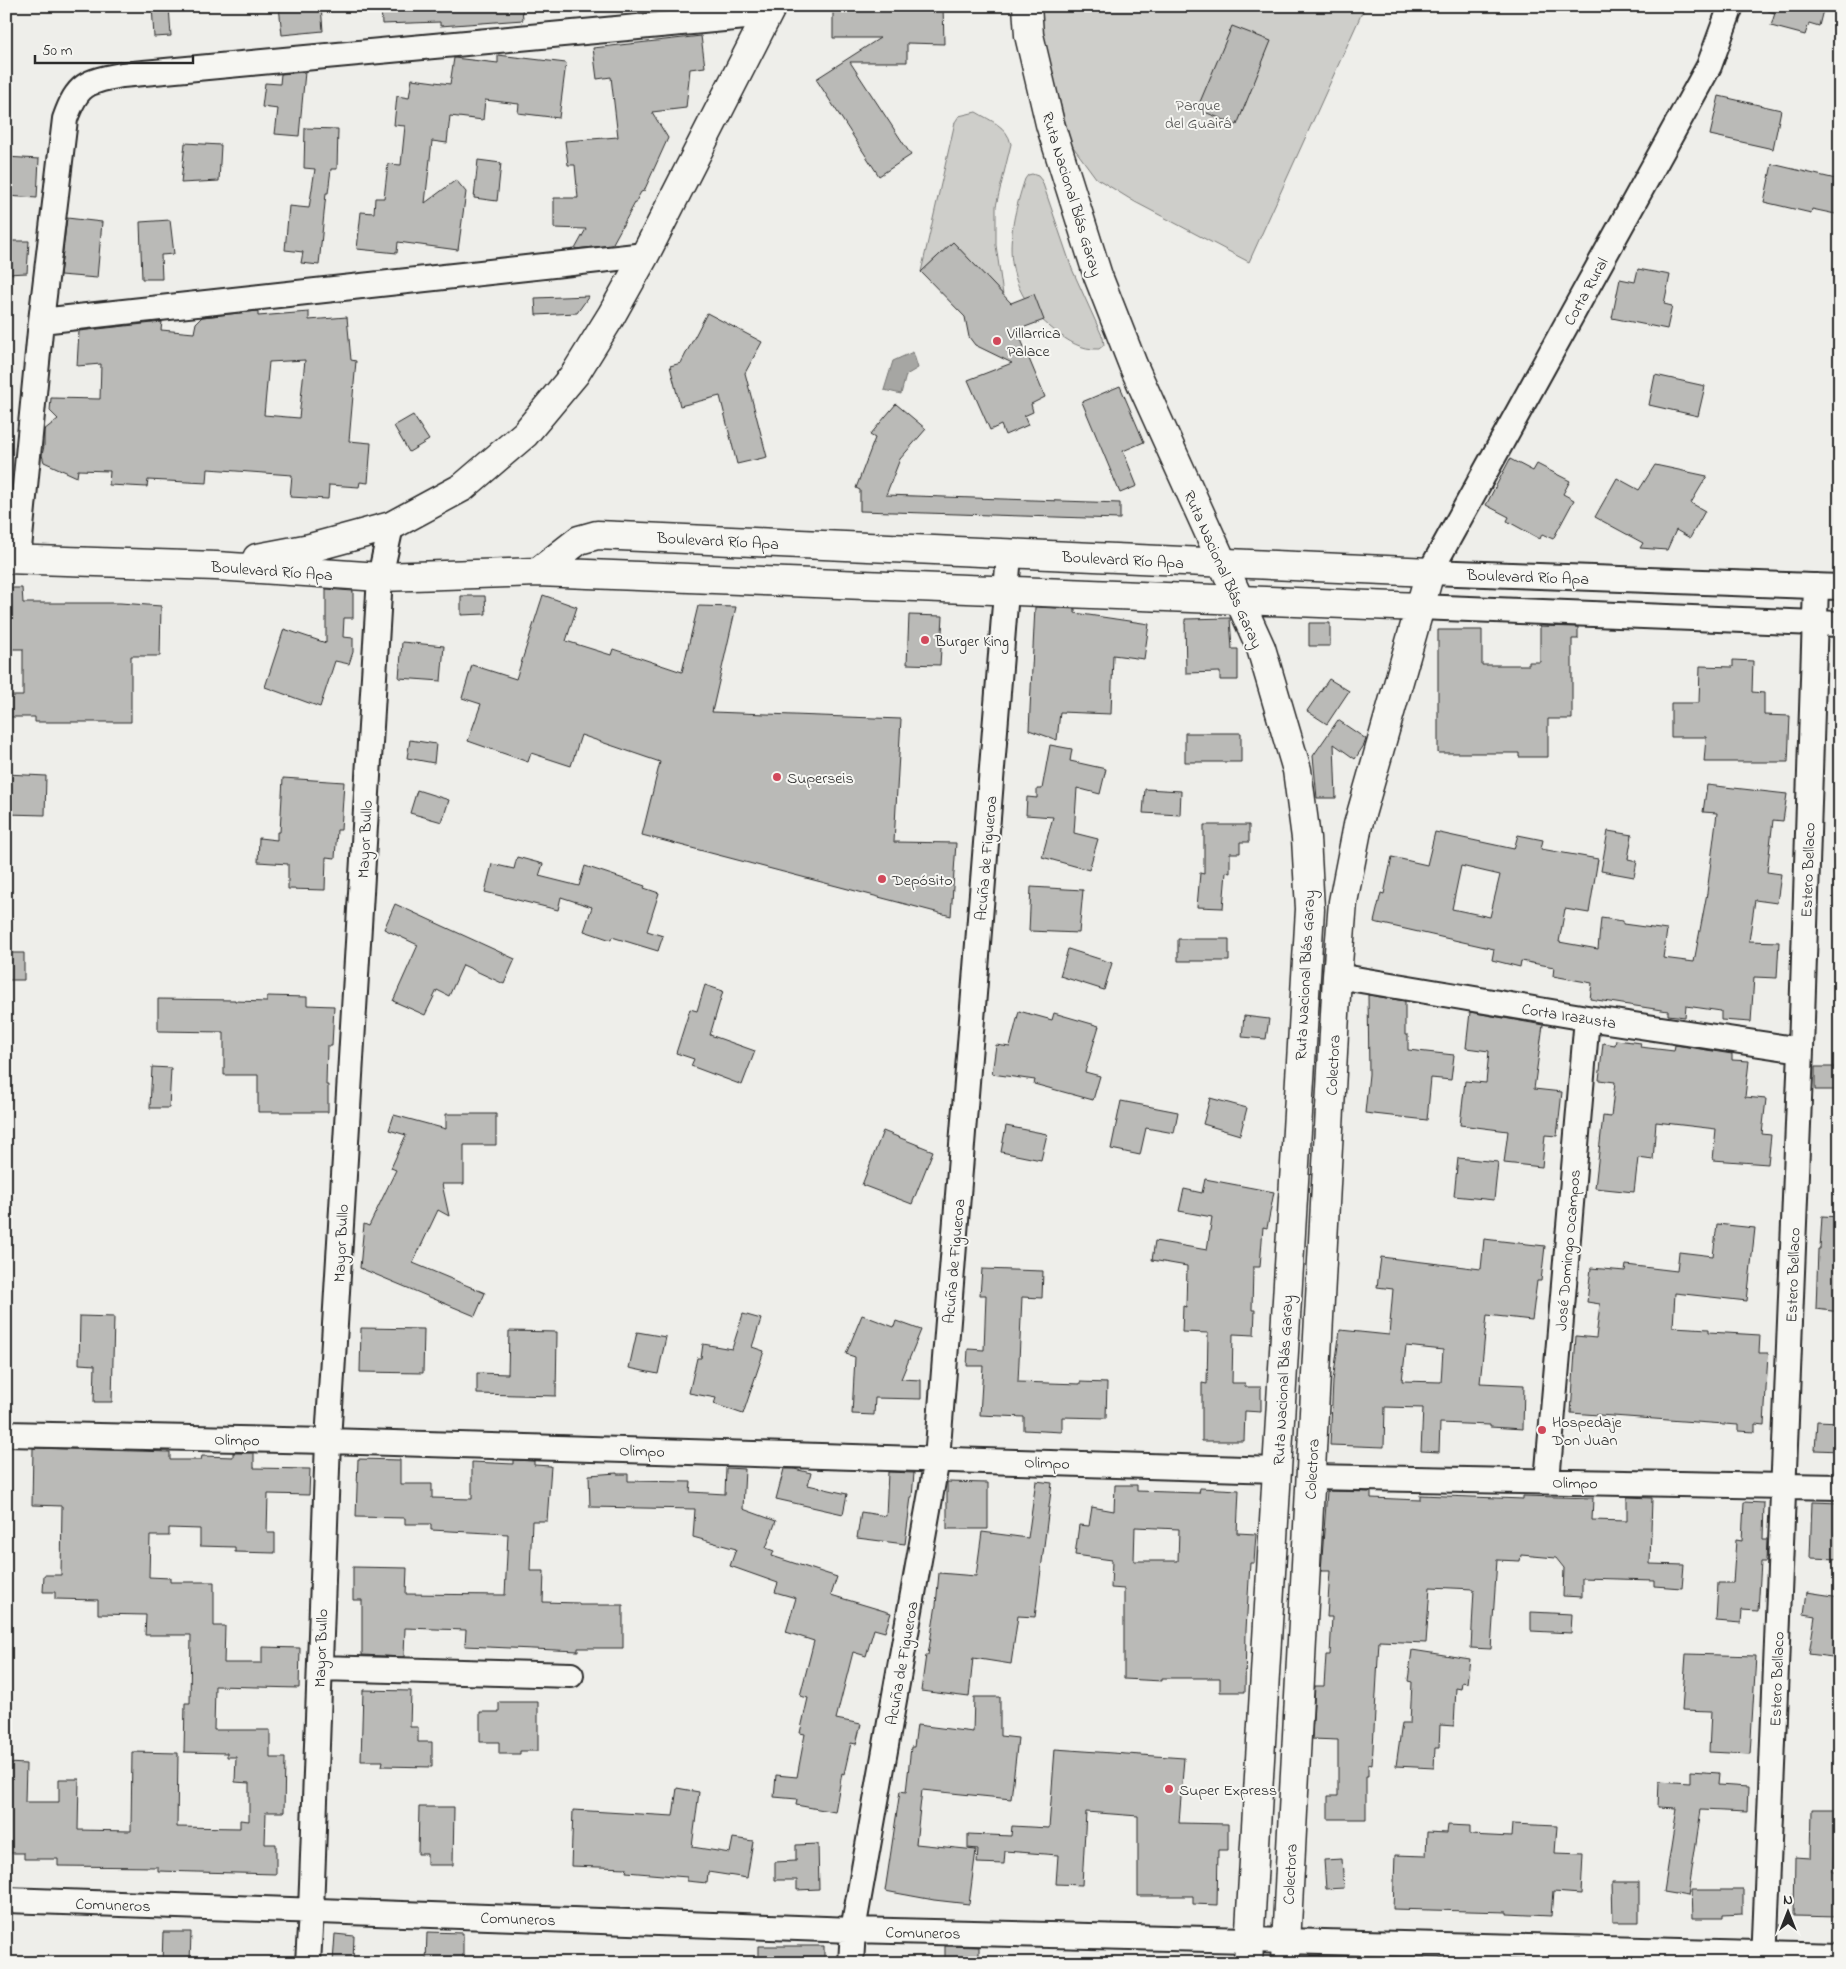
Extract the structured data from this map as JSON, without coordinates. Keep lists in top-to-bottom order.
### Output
{
  "streets": {
    "main road": ["Ruta Nacional Blás Garay", "Boulevard Río Apa", "Colectora"],
    "street": [
      "Corta Rural",
      "Mayor Bullo",
      "Acuña de Figueroa",
      "Estero Bellaco",
      "Corta Irazusta",
      "José Domingo Ocampos",
      "Olimpo",
      "Comuneros"
    ]
  },
  "crossings": [
    ["Ruta Nacional Blás Garay", "Boulevard Río Apa"],
    ["Ruta Nacional Blás Garay", "Olimpo"],
    ["Ruta Nacional Blás Garay", "Comuneros"],
    ["Corta Rural", "Boulevard Río Apa"],
    ["Corta Rural", "Colectora"],
    ["Boulevard Río Apa", "Mayor Bullo"],
    ["Boulevard Río Apa", "Acuña de Figueroa"],
    ["Boulevard Río Apa", "Estero Bellaco"],
    ["Boulevard Río Apa", "Colectora"],
    ["Mayor Bullo", "Olimpo"],
    ["Mayor Bullo", "Comuneros"],
    ["Acuña de Figueroa", "Olimpo"],
    ["Acuña de Figueroa", "Comuneros"],
    ["Estero Bellaco", "Corta Irazusta"],
    ["Estero Bellaco", "Olimpo"],
    ["Estero Bellaco", "Comuneros"],
    ["Corta Irazusta", "Colectora"],
    ["Corta Irazusta", "José Domingo Ocampos"],
    ["Colectora", "Olimpo"],
    ["Colectora", "Comuneros"],
    ["José Domingo Ocampos", "Olimpo"]
  ],
  "parks": ["Parque del Guairá"],
  "places": [
    "Villarrica Palace",
    "Burger King",
    "Superseis",
    "Depósito",
    "Hospedaje Don Juan",
    "Super Express"
  ],
  "scale_bar": "50 m",
  "north": "top"
}
